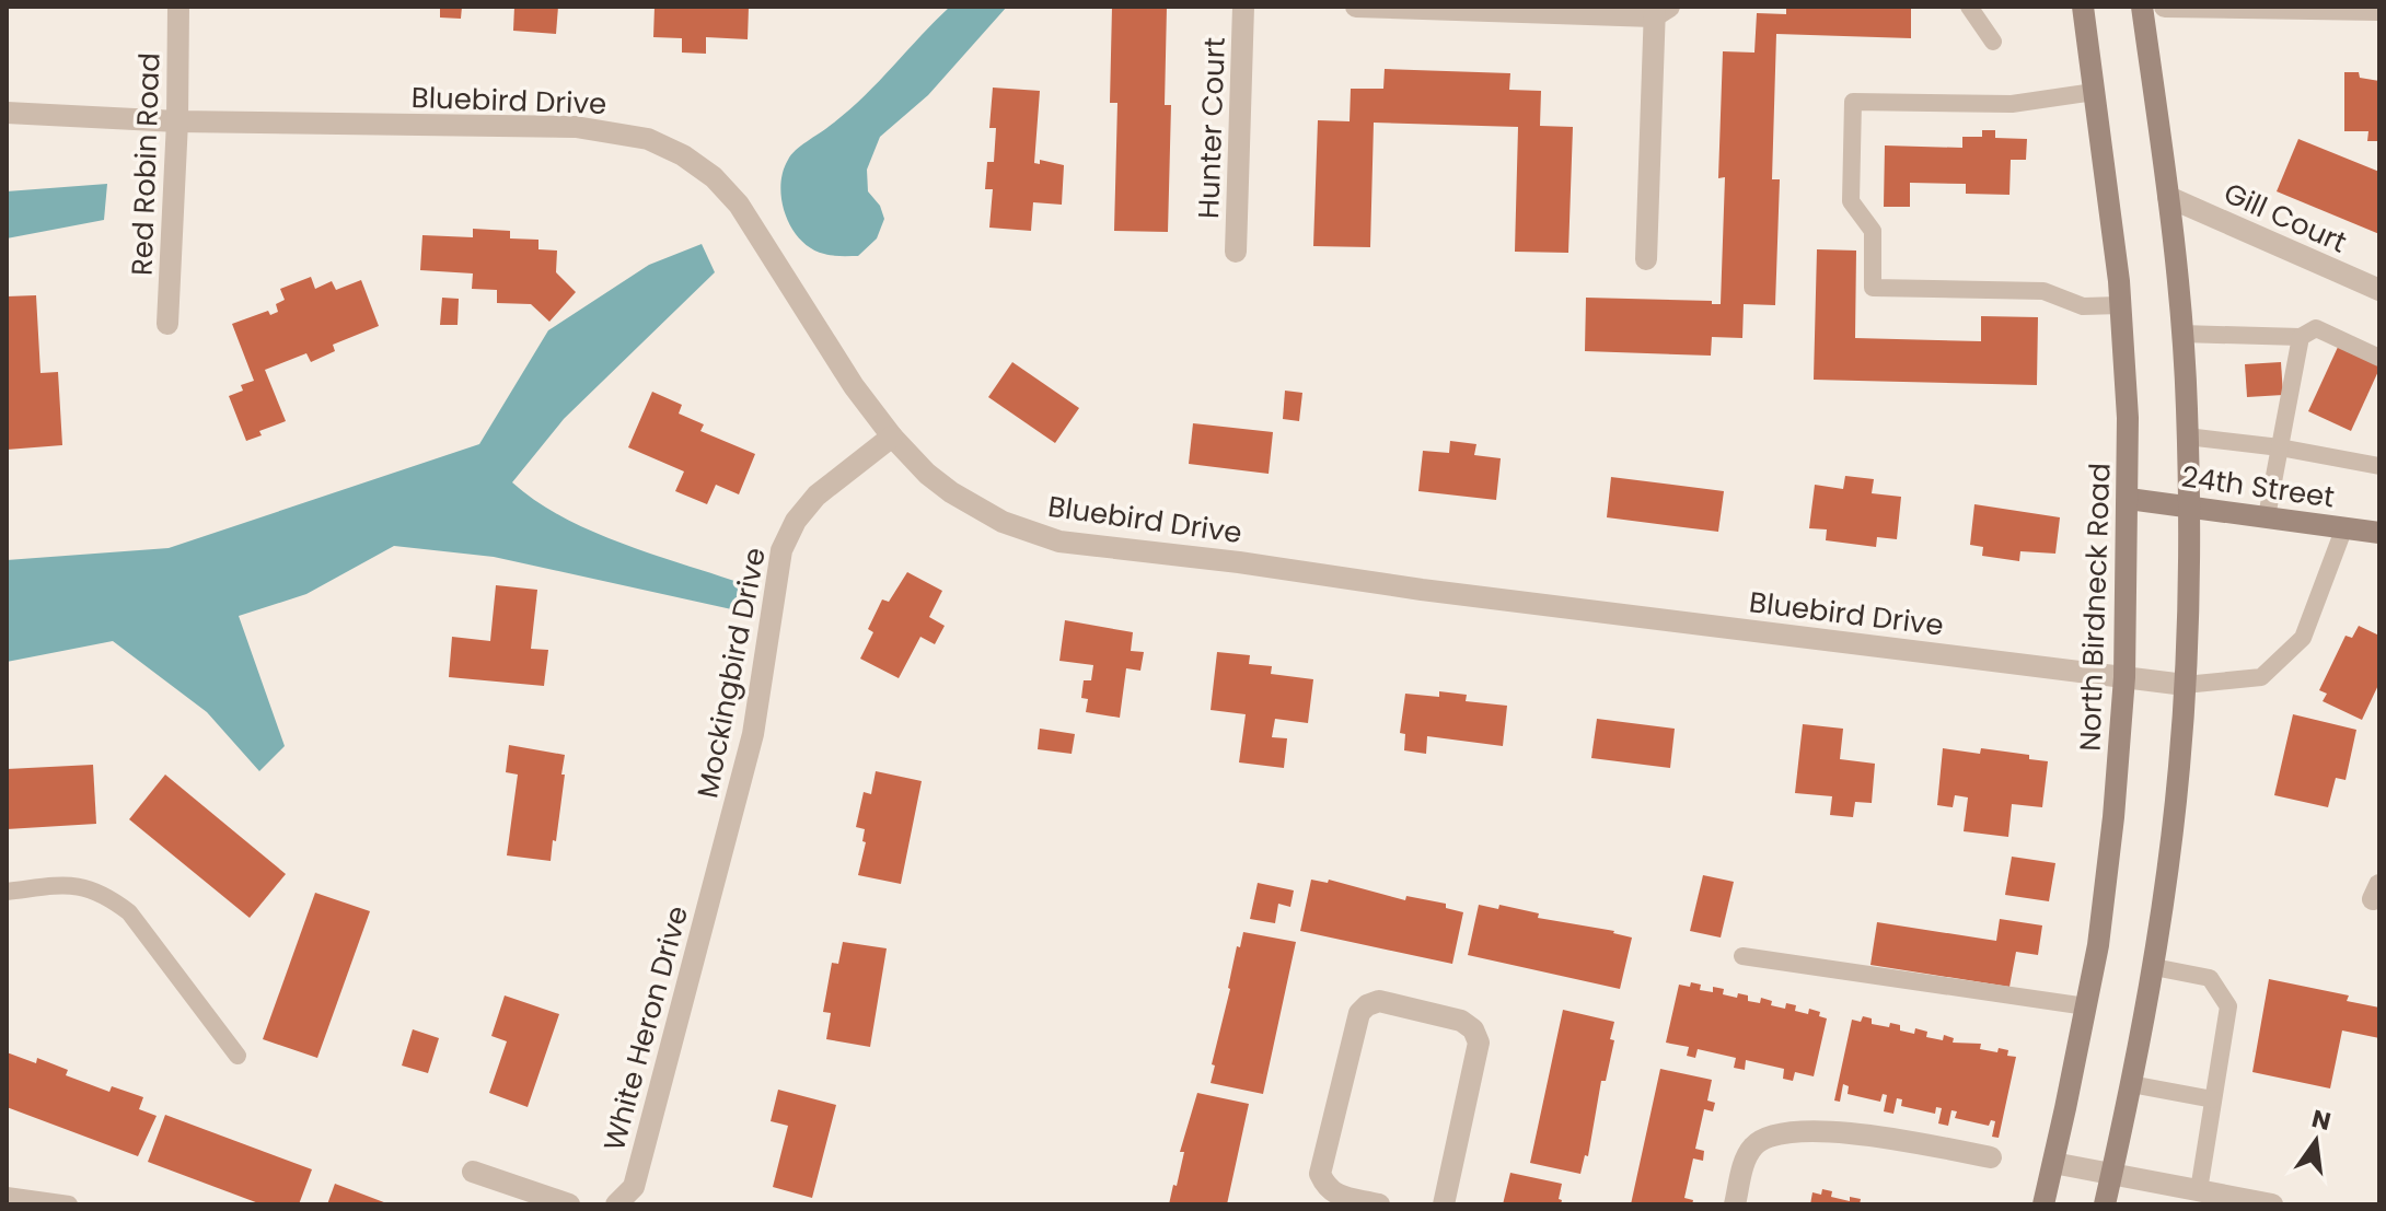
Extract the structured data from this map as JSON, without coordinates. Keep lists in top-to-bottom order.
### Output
{
  "streets": {
    "main road": ["24th Street", "North Birdneck Road"],
    "street": [
      "Bluebird Drive",
      "Hunter Court",
      "Red Robin Road",
      "Gill Court",
      "Mockingbird Drive",
      "White Heron Drive"
    ]
  },
  "crossings": [
    ["Bluebird Drive", "Red Robin Road"],
    ["Bluebird Drive", "North Birdneck Road"],
    ["Bluebird Drive", "Mockingbird Drive"],
    ["24th Street", "North Birdneck Road"],
    ["Mockingbird Drive", "White Heron Drive"]
  ],
  "north": "top"
}
